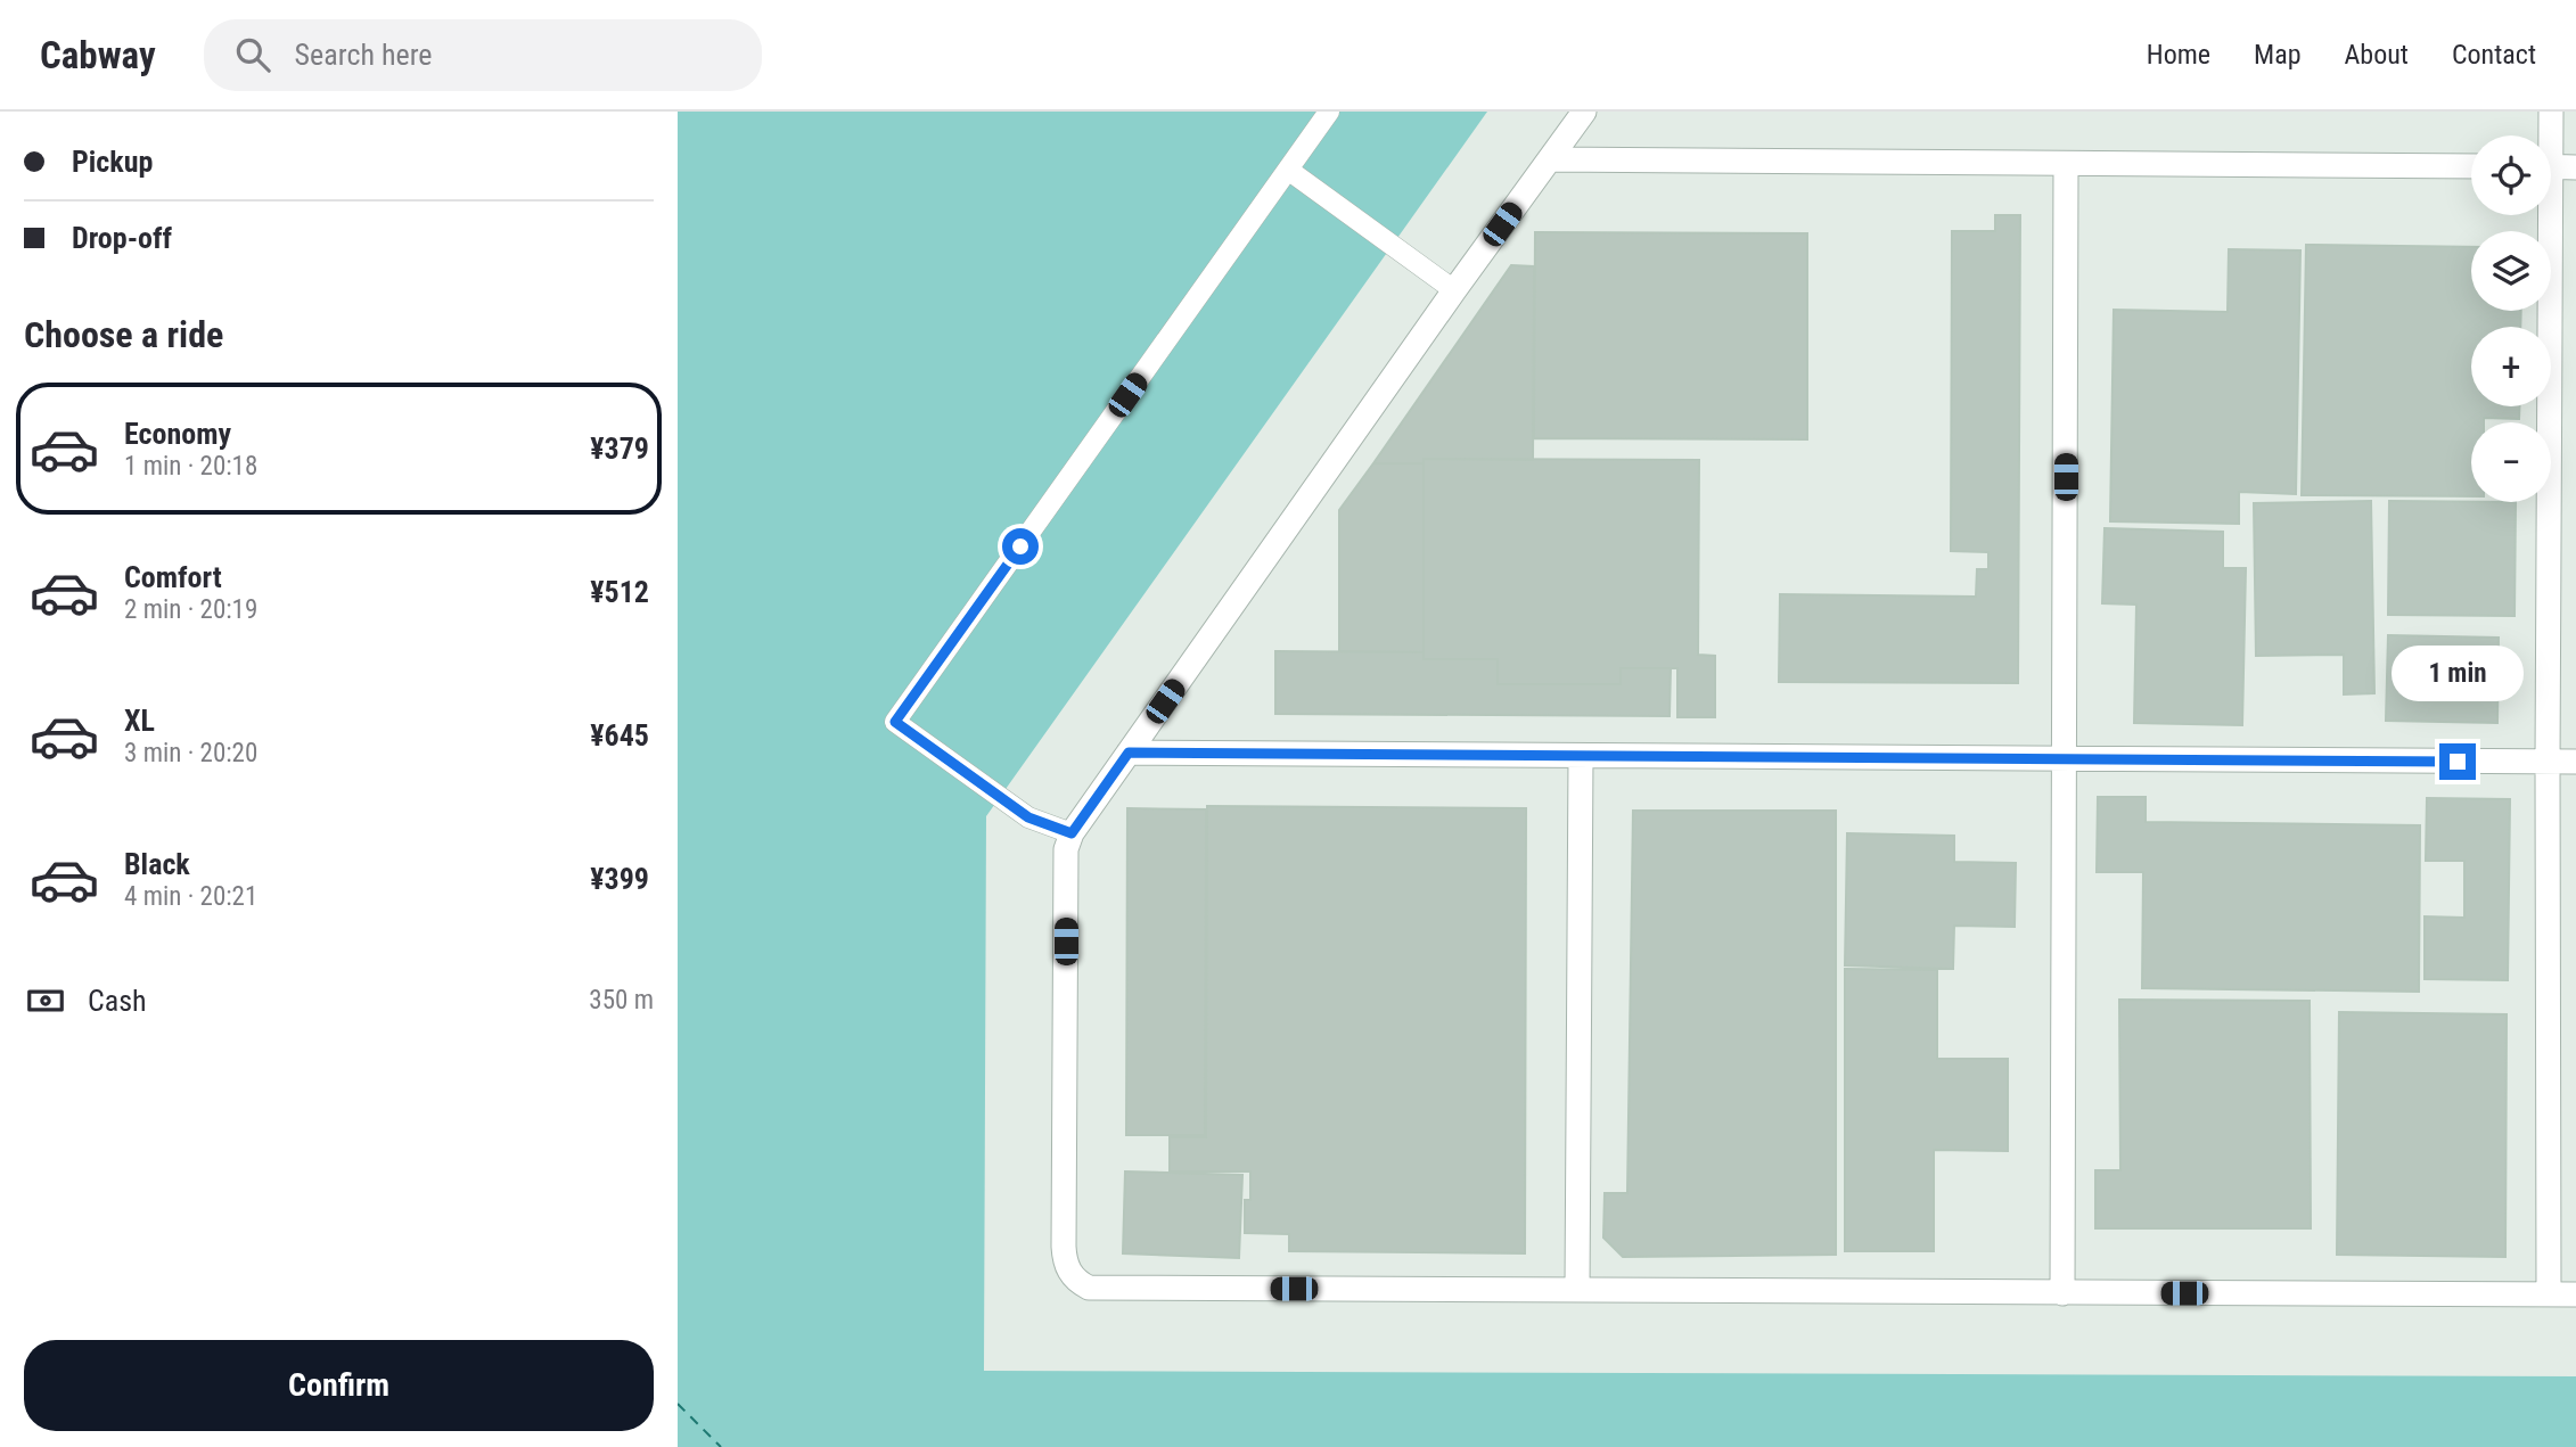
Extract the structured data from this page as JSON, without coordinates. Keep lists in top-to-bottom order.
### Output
{
  "page": {
    "header": "Cabway",
    "search": "Search here",
    "nav": [
      "Home",
      "Map",
      "About",
      "Contact"
    ],
    "banner": ["Pickup", "Drop-off"],
    "map_buttons": ["+", "−"],
    "heading": "Choose a ride",
    "list": [
      {
        "name": "Economy",
        "note": "1 min · 20:18",
        "value": "¥379"
      },
      {
        "name": "Comfort",
        "note": "2 min · 20:19",
        "value": "¥512"
      },
      {
        "name": "XL",
        "note": "3 min · 20:20",
        "value": "¥645"
      },
      {
        "name": "Black",
        "note": "4 min · 20:21",
        "value": "¥399"
      }
    ],
    "bubble": "1 min",
    "pay": ["Cash", "350 m"],
    "buttons": "Confirm"
  }
}
